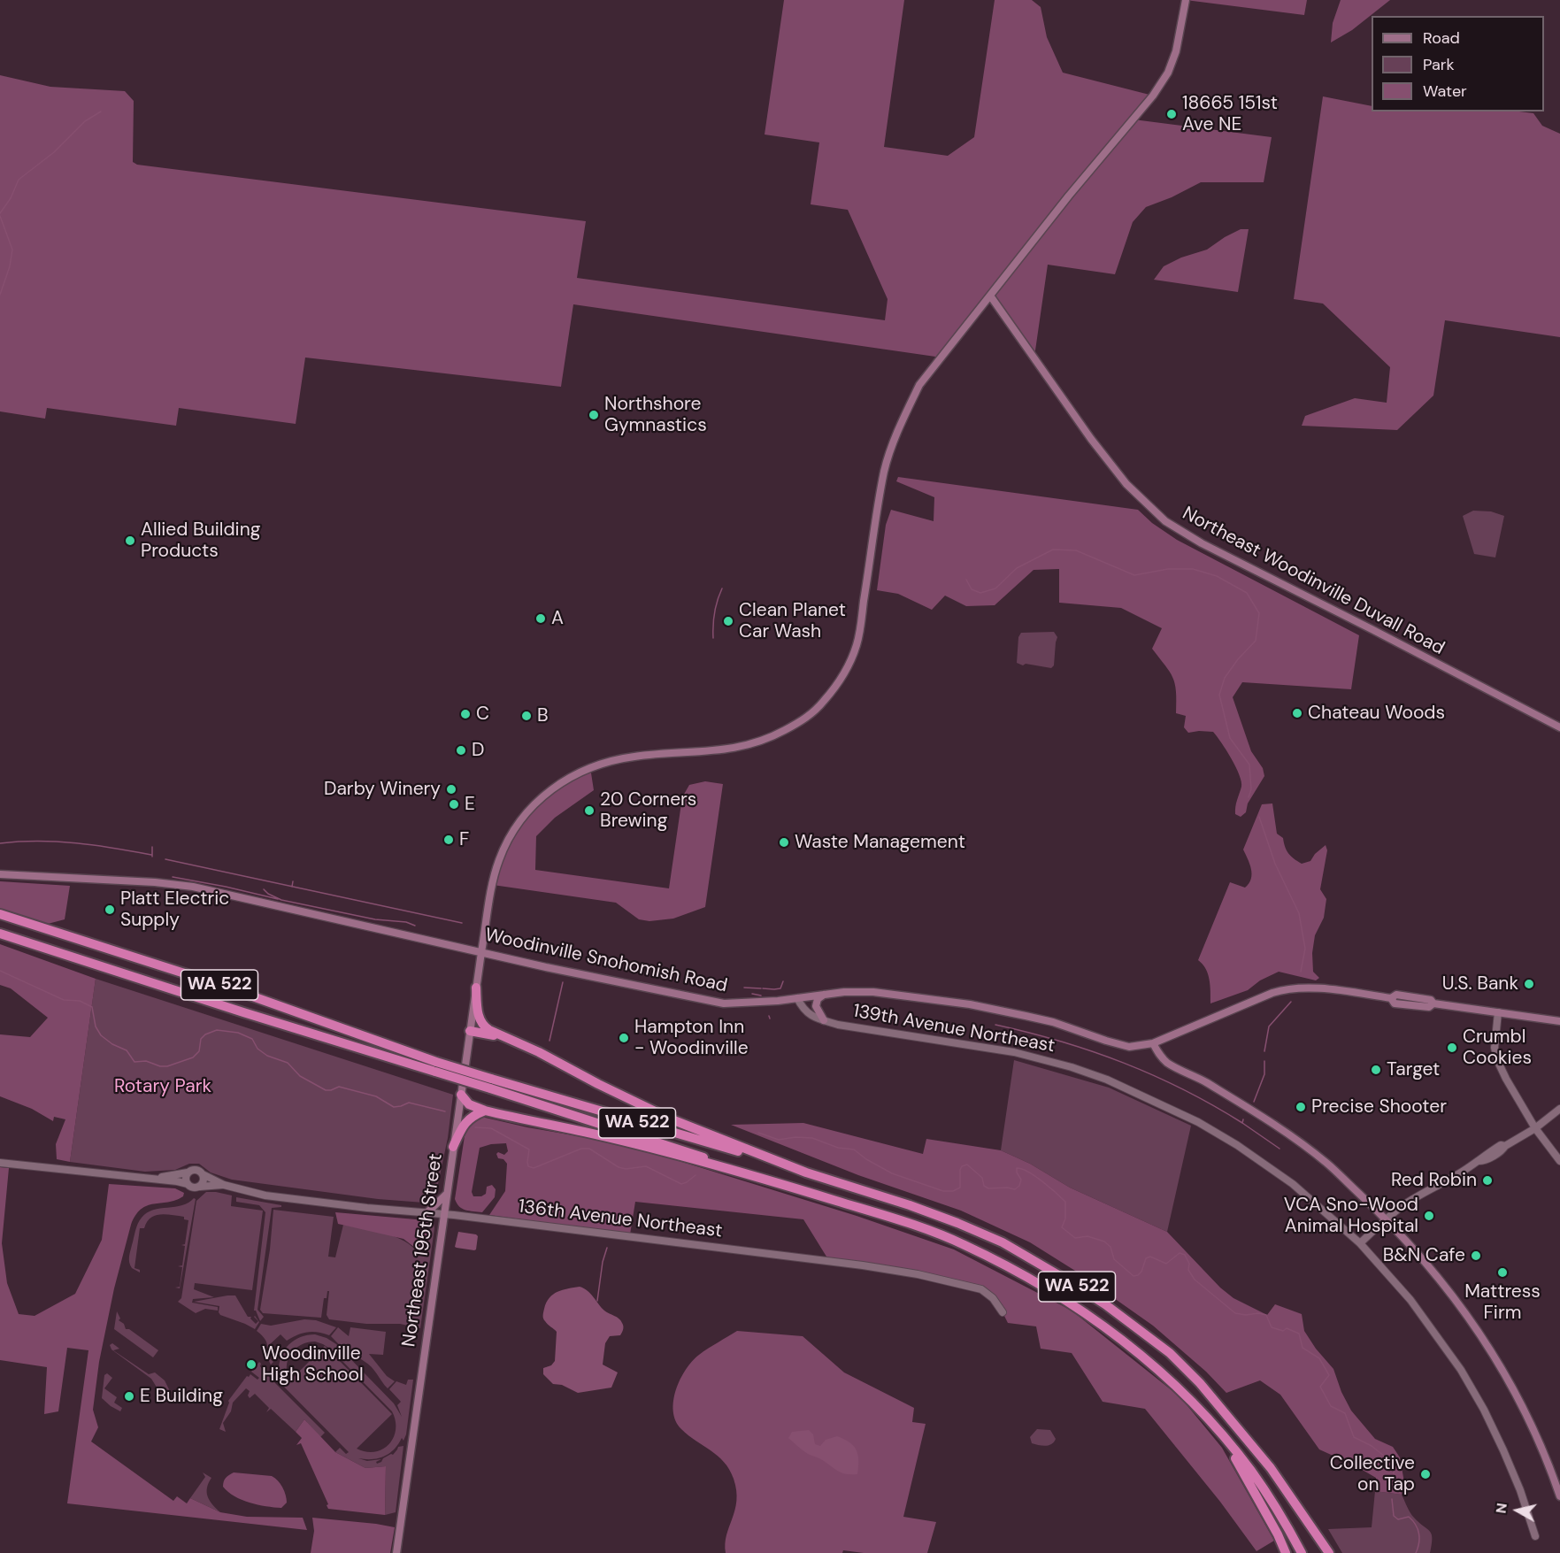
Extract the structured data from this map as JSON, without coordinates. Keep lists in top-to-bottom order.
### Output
{
  "streets": {
    "highway": ["WA 522"],
    "main road": ["Northeast Woodinville Duvall Road", "Woodinville Snohomish Road", "Northeast 195th Street"],
    "street": ["139th Avenue Northeast", "136th Avenue Northeast"]
  },
  "crossings": [
    ["Northeast Woodinville Duvall Road", "Northeast 195th Street"],
    ["Woodinville Snohomish Road", "139th Avenue Northeast"],
    ["Woodinville Snohomish Road", "Northeast 195th Street"],
    ["136th Avenue Northeast", "Northeast 195th Street"]
  ],
  "parks": ["Rotary Park"],
  "places": [
    "18665 151st Ave NE",
    "Northshore Gymnastics",
    "Allied Building Products",
    "A",
    "Clean Planet Car Wash",
    "Chateau Woods",
    "C",
    "B",
    "D",
    "Darby Winery",
    "E",
    "20 Corners Brewing",
    "F",
    "Waste Management",
    "Platt Electric Supply",
    "U.S. Bank",
    "Hampton Inn - Woodinville",
    "Crumbl Cookies",
    "Target",
    "Precise Shooter",
    "Red Robin",
    "VCA Sno-Wood Animal Hospital",
    "B&N Cafe",
    "Mattress Firm",
    "Woodinville High School",
    "E Building",
    "Collective on Tap"
  ],
  "legend": ["Road", "Park", "Water"],
  "north": "left"
}
